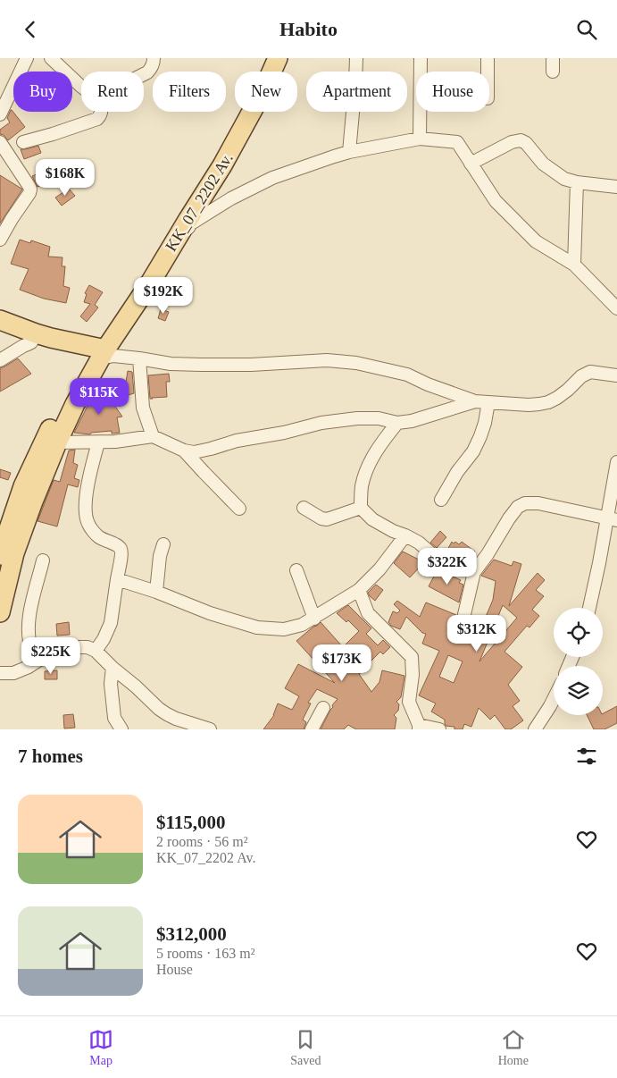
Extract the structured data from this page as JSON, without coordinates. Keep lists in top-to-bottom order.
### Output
{
  "streets": {
    "main road": ["KK_07_2202 Av."]
  },
  "page": {
    "header": "Habito",
    "chip": [
      "Buy",
      "Rent",
      "Filters",
      "New",
      "Apartment",
      "House"
    ],
    "price": [
      "$168K",
      "$192K",
      "$115K",
      "$322K",
      "$312K",
      "$225K",
      "$173K"
    ],
    "heading": "7 homes",
    "list": [
      {
        "name": "$115,000",
        "note": "2 rooms · 56 m² · KK_07_2202 Av."
      },
      {
        "name": "$312,000",
        "note": "5 rooms · 163 m² · House"
      }
    ],
    "tabs": ["Map", "Saved", "Home"]
  }
}
